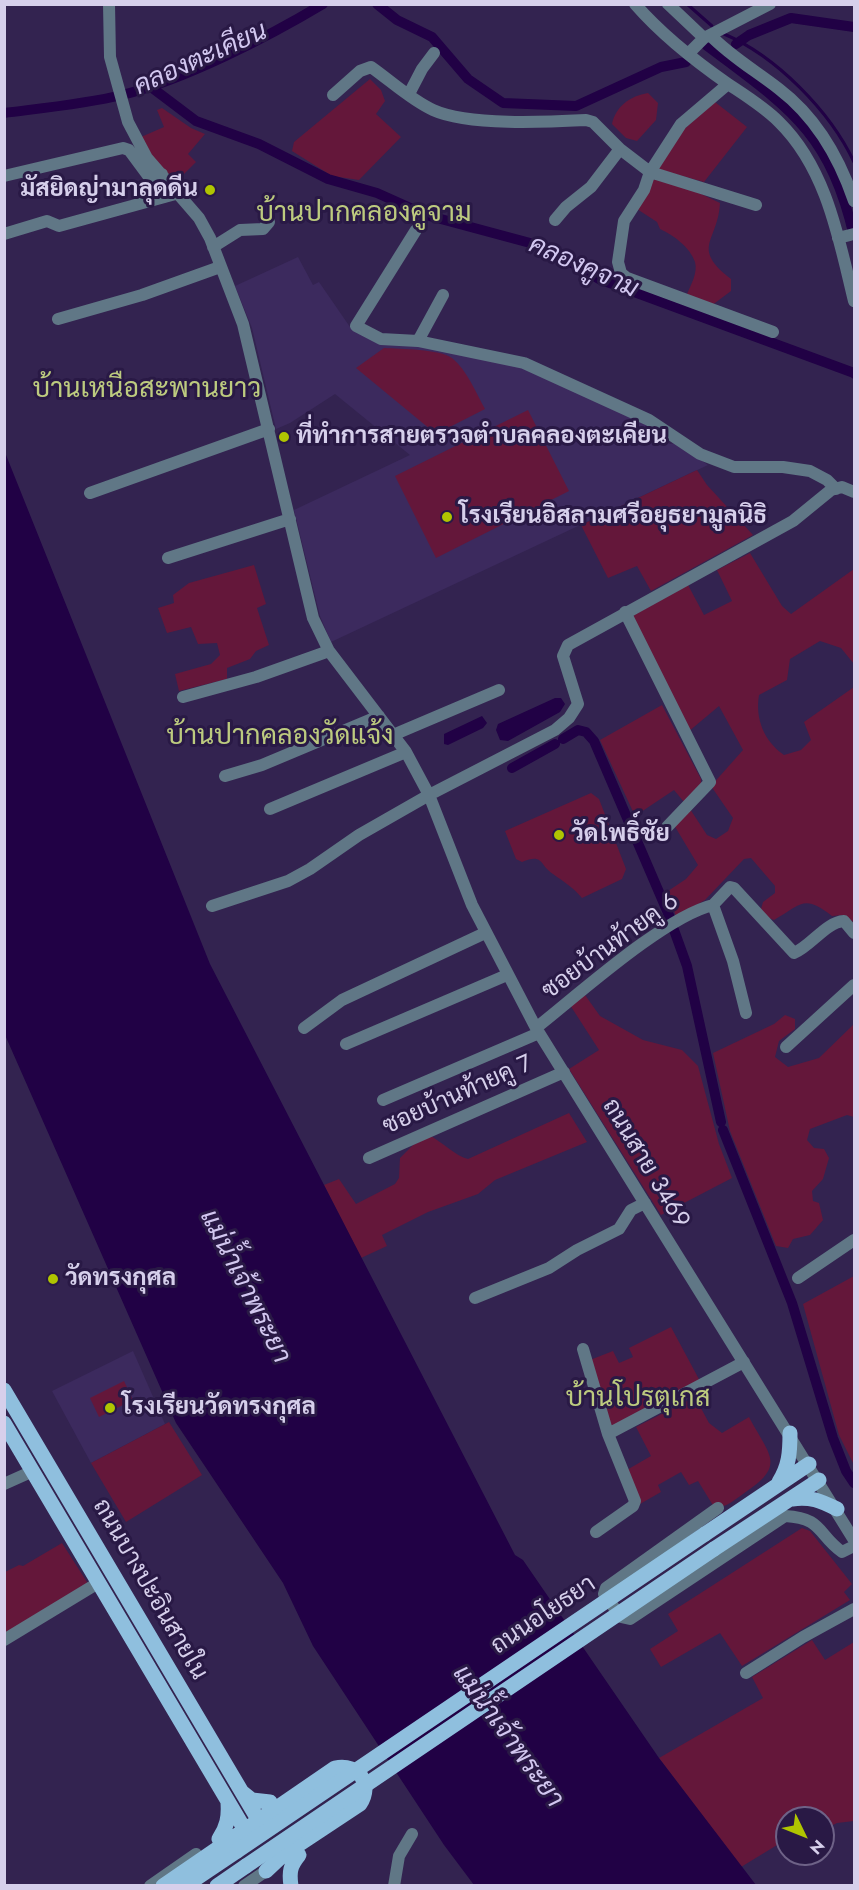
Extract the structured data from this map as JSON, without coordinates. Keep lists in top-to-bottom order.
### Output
{
  "streets": {
    "main road": ["ถนนบางปะอินสายใน", "ถนนอโยธยา"],
    "street": ["ซอยบ้านท้ายคู 6", "ซอยบ้านท้ายคู 7", "ถนนสาย 3469"]
  },
  "crossings": [
    ["ซอยบ้านท้ายคู 6", "ถนนสาย 3469"],
    ["ซอยบ้านท้ายคู 7", "ถนนสาย 3469"],
    ["ถนนสาย 3469", "ถนนอโยธยา"]
  ],
  "districts": [
    "บ้านปากคลองคูจาม",
    "บ้านเหนือสะพานยาว",
    "บ้านปากคลองวัดแจ้ง",
    "บ้านโปรตุเกส"
  ],
  "water": ["คลองตะเคียน", "คลองคูจาม", "แม่น้ำเจ้าพระยา"],
  "places": [
    "มัสยิดญ่ามาลุดดีน",
    "ที่ทำการสายตรวจตำบลคลองตะเคียน",
    "โรงเรียนอิสลามศรีอยุธยามูลนิธิ",
    "วัดโพธิ์ชัย",
    "วัดทรงกุศล",
    "โรงเรียนวัดทรงกุศล"
  ],
  "north": "bottom right"
}
